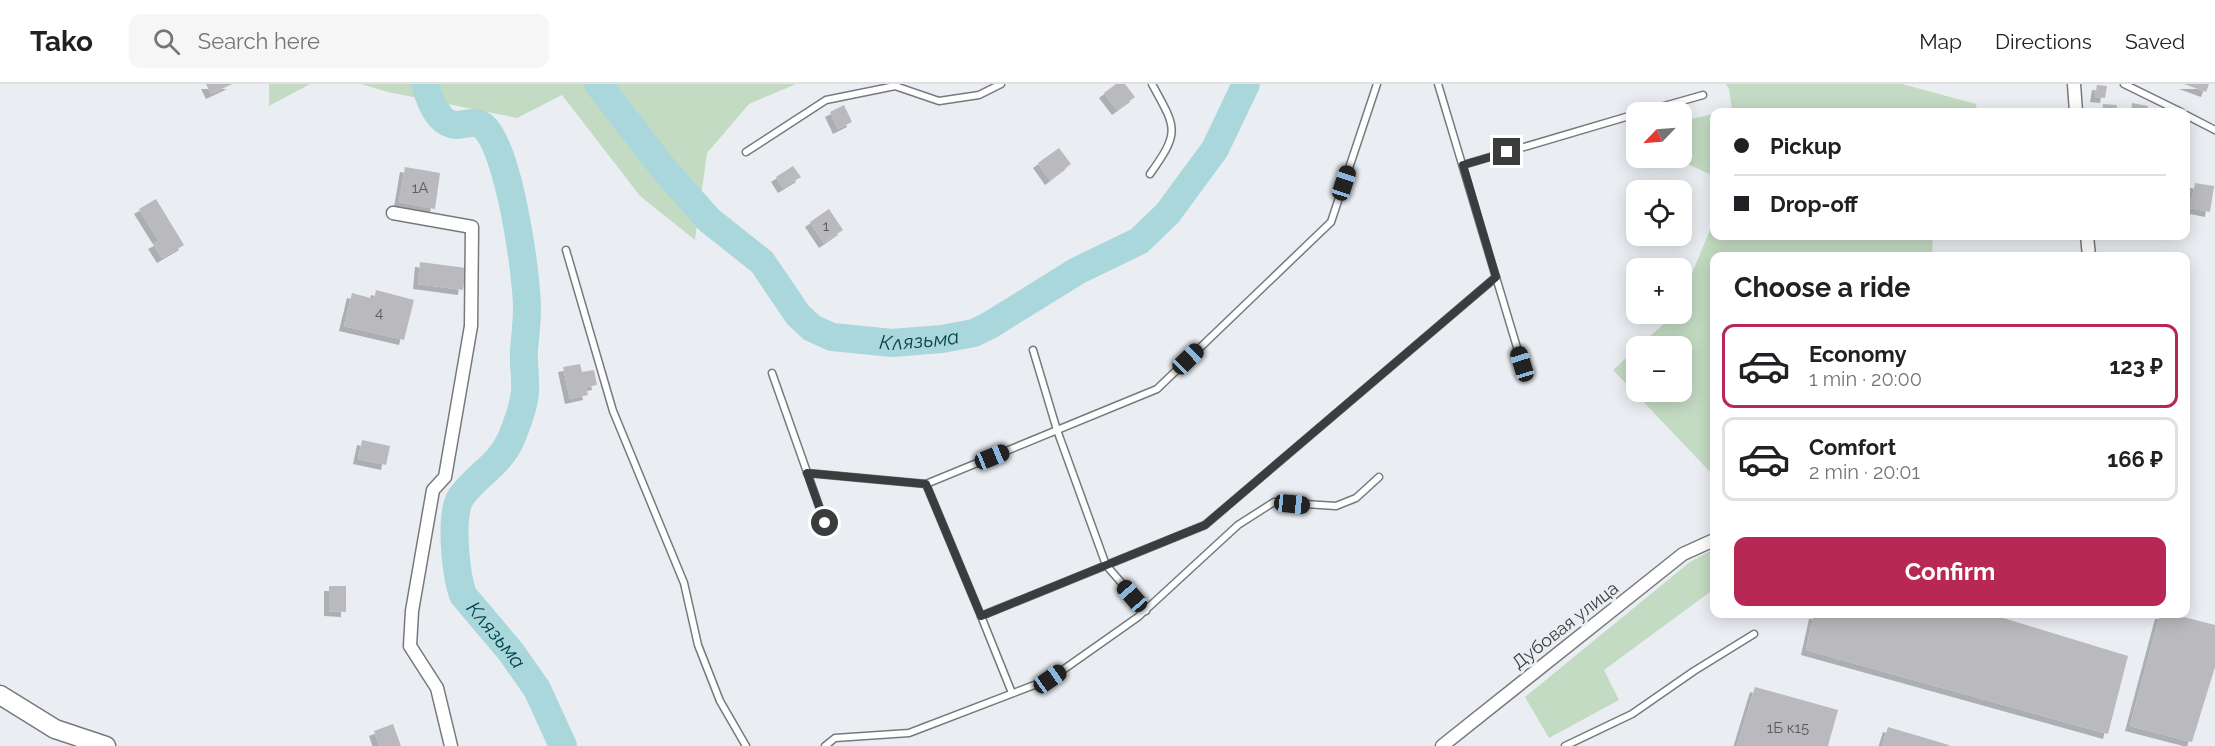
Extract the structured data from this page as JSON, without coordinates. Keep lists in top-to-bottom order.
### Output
{
  "streets": {
    "street": ["Дубовая улица"]
  },
  "water": ["Клязьма"],
  "house_numbers": [
    "1А",
    "1",
    "4",
    "1Б к15"
  ],
  "north": "bottom left",
  "page": {
    "header": "Tako",
    "search": "Search here",
    "nav": ["Map", "Directions", "Saved"],
    "map_buttons": ["+", "−"],
    "banner": ["Pickup", "Drop-off"],
    "heading": "Choose a ride",
    "list": [
      {
        "name": "Economy",
        "note": "1 min · 20:00",
        "value": "123 ₽"
      },
      {
        "name": "Comfort",
        "note": "2 min · 20:01",
        "value": "166 ₽"
      }
    ],
    "buttons": "Confirm"
  }
}
